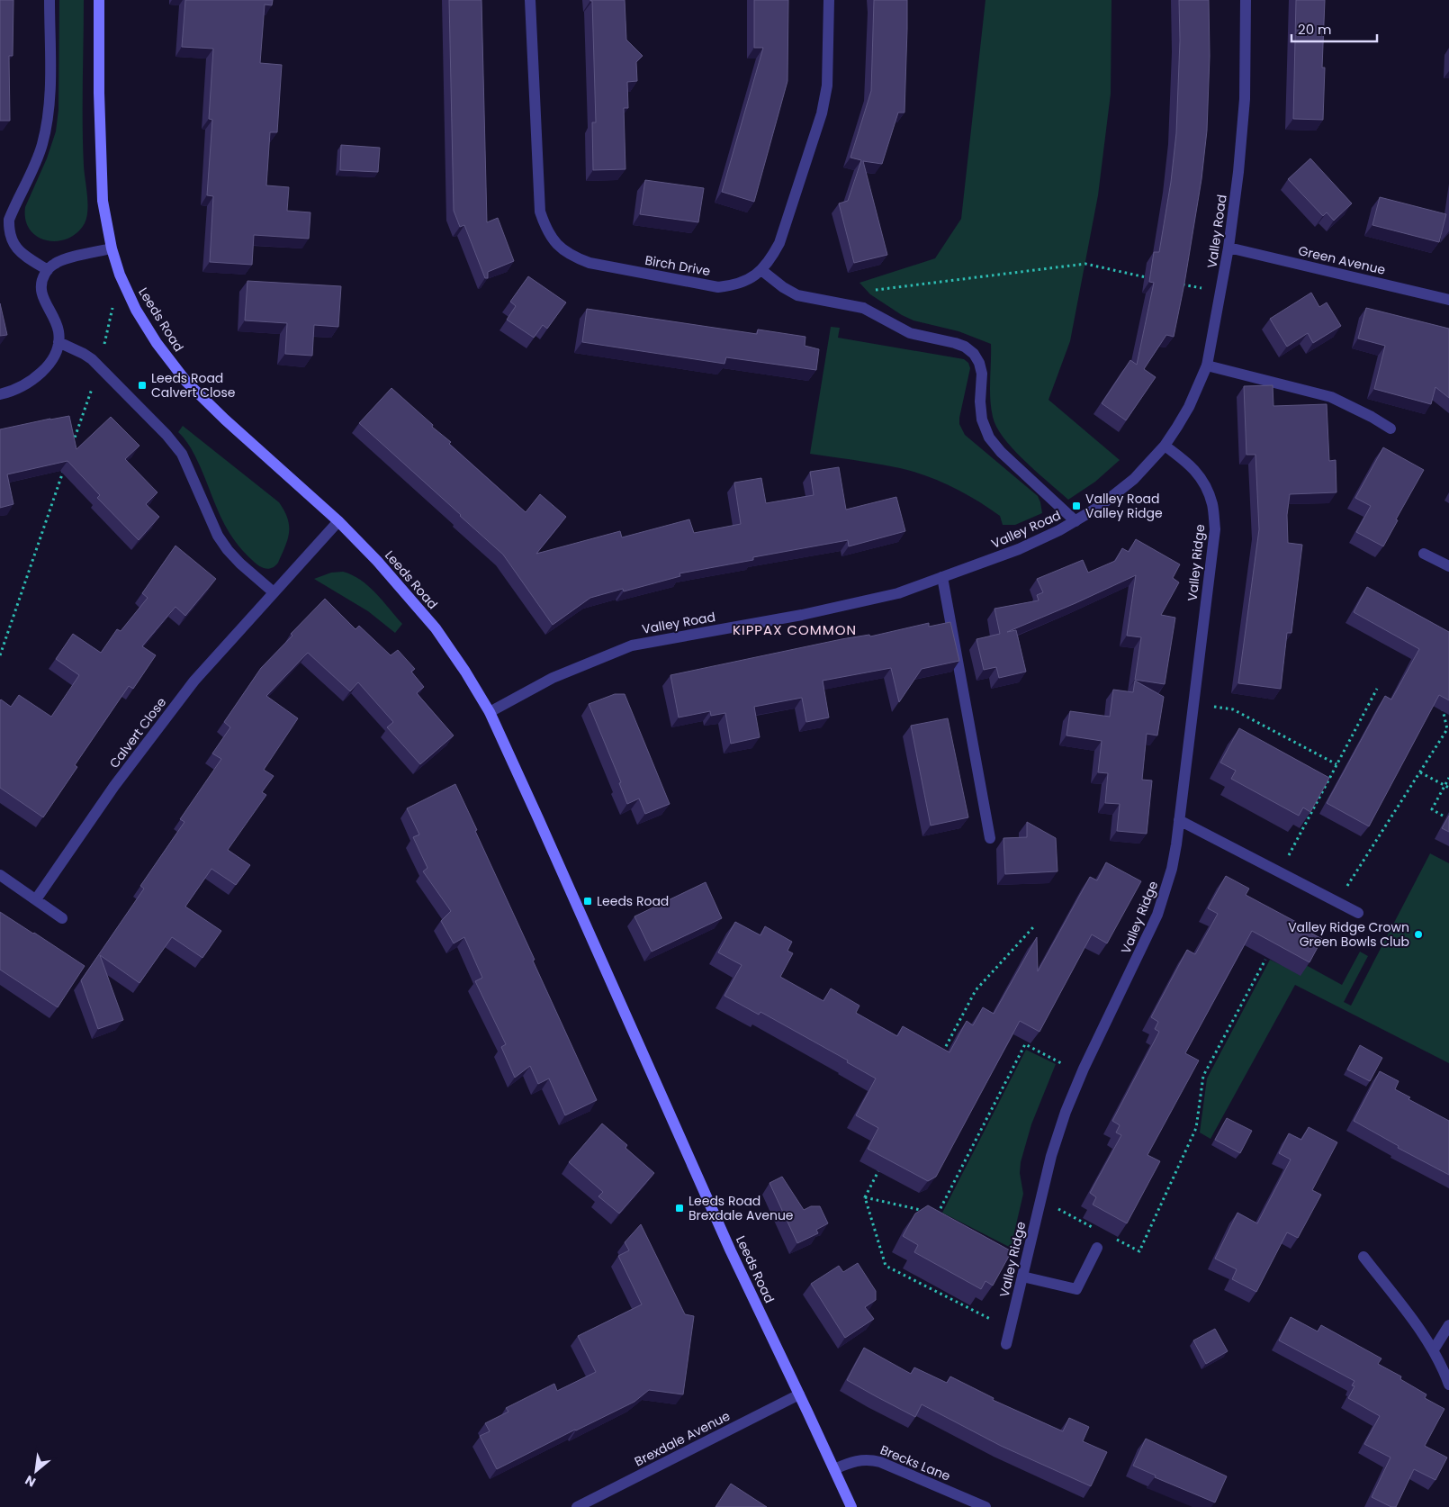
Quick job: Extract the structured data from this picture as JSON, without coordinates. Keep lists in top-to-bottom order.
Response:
{
  "streets": {
    "main road": ["Leeds Road"],
    "street": [
      "Valley Road",
      "Green Avenue",
      "Birch Drive",
      "Valley Ridge",
      "Calvert Close",
      "Brexdale Avenue",
      "Brecks Lane"
    ]
  },
  "crossings": [
    ["Valley Road", "Green Avenue"],
    ["Valley Road", "Leeds Road"],
    ["Valley Road", "Valley Ridge"],
    ["Leeds Road", "Calvert Close"],
    ["Leeds Road", "Brexdale Avenue"],
    ["Leeds Road", "Brecks Lane"]
  ],
  "districts": ["KIPPAX COMMON"],
  "places": {
    "transit": [
      "Leeds Road Calvert Close",
      "Valley Road Valley Ridge",
      "Leeds Road",
      "Leeds Road Brexdale Avenue"
    ],
    "other": ["Valley Ridge Crown Green Bowls Club"]
  },
  "scale_bar": "20 m",
  "north": "bottom left"
}
